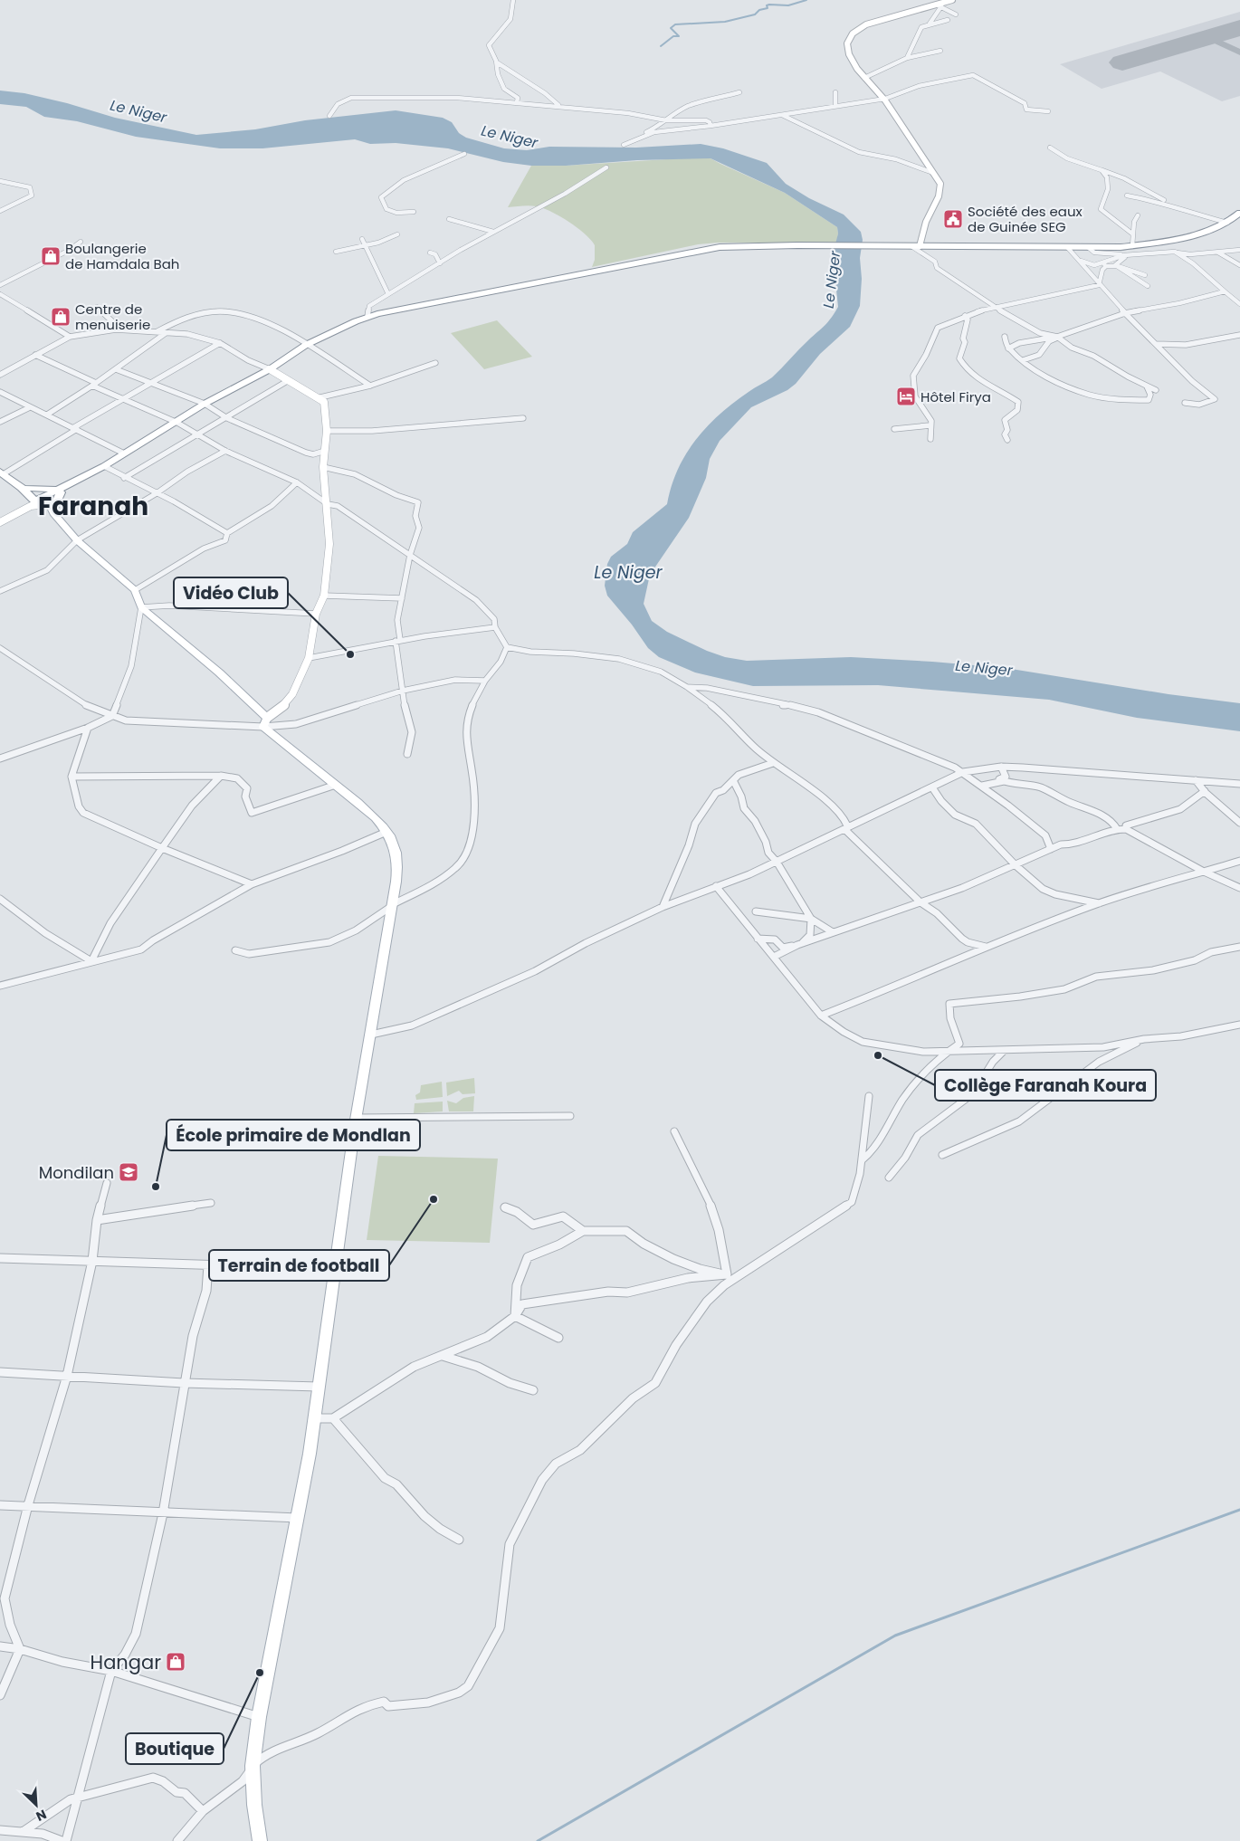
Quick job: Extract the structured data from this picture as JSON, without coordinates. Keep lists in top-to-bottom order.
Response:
{
  "districts": ["Faranah"],
  "water": ["Le Niger"],
  "places": {
    "public building": ["Société des eaux de Guinée SEG"],
    "shop": ["Boulangerie de Hamdala Bah", "Centre de menuiserie", "Hangar"],
    "hotel": ["Hôtel Firya"],
    "other": [
      "Vidéo Club",
      "Collège Faranah Koura",
      "École primaire de Mondlan",
      "Terrain de football",
      "Boutique"
    ],
    "school or university": ["Mondilan"]
  },
  "north": "bottom right"
}
